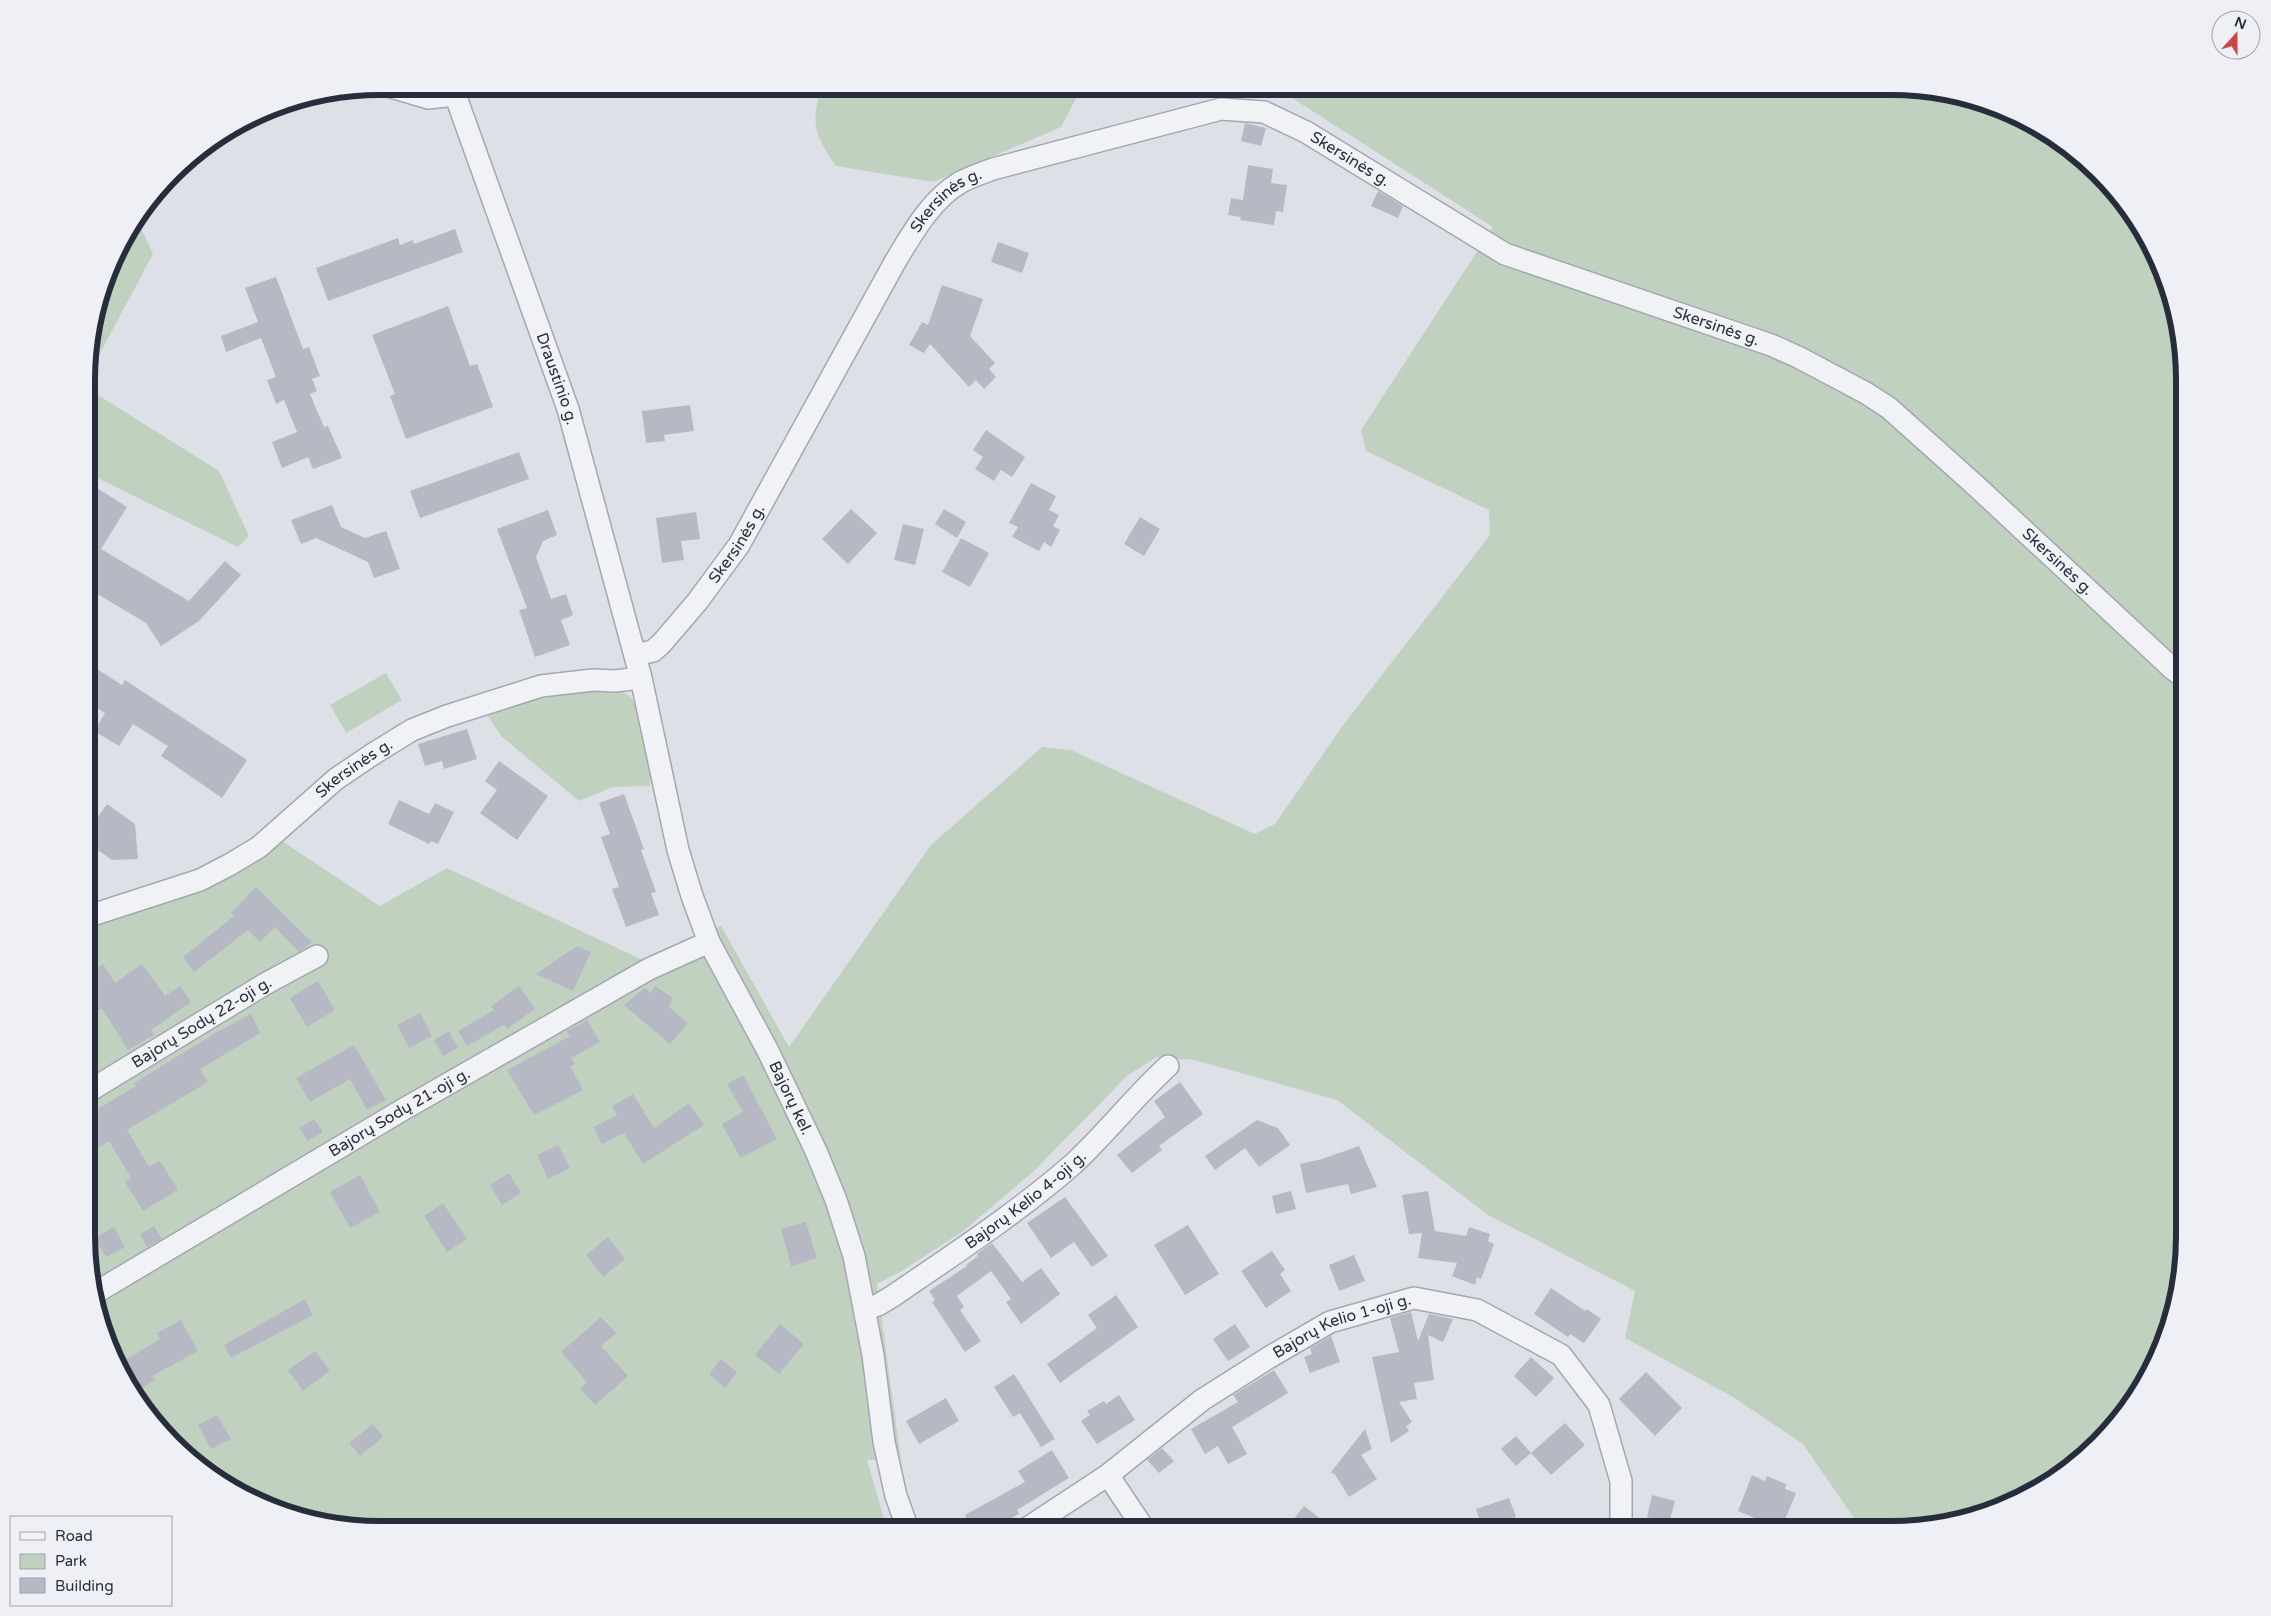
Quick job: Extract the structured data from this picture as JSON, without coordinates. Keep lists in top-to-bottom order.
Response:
{
  "streets": {
    "street": [
      "Skersinės g.",
      "Draustinio g.",
      "Bajorų Sodų 22-oji g.",
      "Bajorų kel.",
      "Bajorų Sodų 21-oji g.",
      "Bajorų Kelio 4-oji g.",
      "Bajorų Kelio 1-oji g."
    ]
  },
  "crossings": [
    ["Skersinės g.", "Draustinio g."],
    ["Skersinės g.", "Bajorų kel."],
    ["Draustinio g.", "Bajorų kel."],
    ["Bajorų kel.", "Bajorų Sodų 21-oji g."],
    ["Bajorų kel.", "Bajorų Kelio 4-oji g."]
  ],
  "legend": ["Road", "Park", "Building"],
  "north": "top"
}
